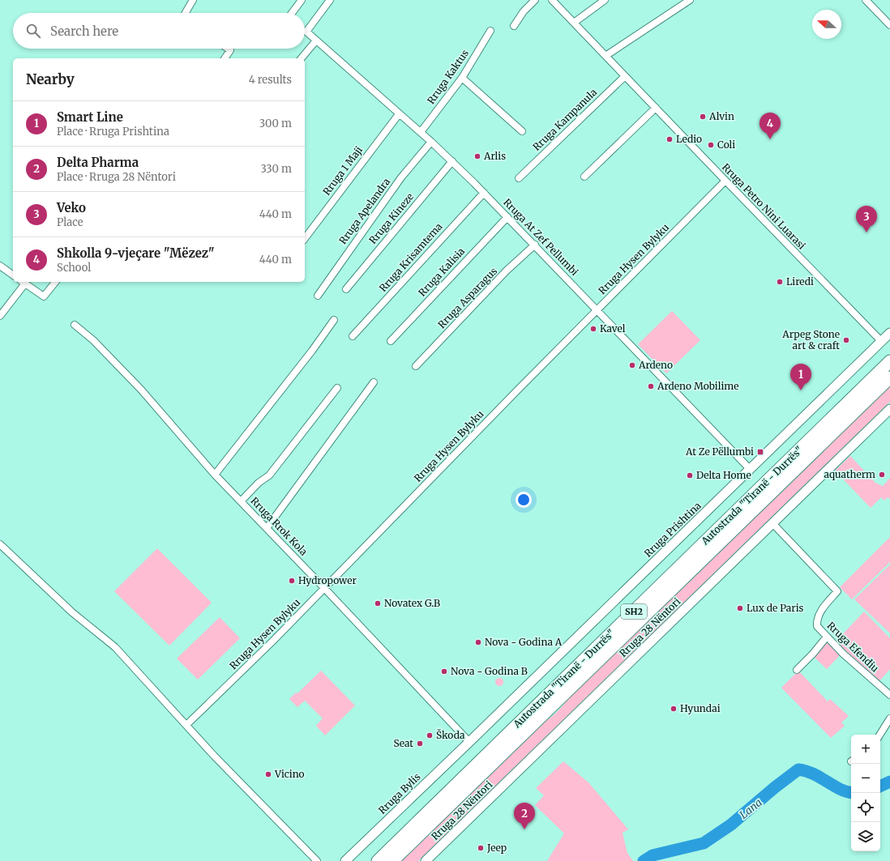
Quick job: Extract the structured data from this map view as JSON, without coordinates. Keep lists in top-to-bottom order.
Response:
{
  "streets": {
    "highway": ["Autostrada \"Tiranë - Durrës\"", "SH2"],
    "main road": ["Rruga Prishtina", "Rruga 28 Nëntori", "Rruga Bylis"],
    "street": [
      "Rruga Kaktus",
      "Rruga Kampanula",
      "Rruga 1 Maji",
      "Rruga Petro Nini Luarasi",
      "Rruga Apelandra",
      "Rruga Kineze",
      "Rruga At Zef Pellumbi",
      "Rruga Krisamtema",
      "Rruga Hysen Bylyku",
      "Rruga Kalisia",
      "Rruga Asparagus",
      "Rruga Rrok Kola",
      "Rruga Efendiu"
    ]
  },
  "crossings": [
    ["Rruga Kaktus", "Rruga At Zef Pellumbi"],
    ["Rruga Kampanula", "Rruga Petro Nini Luarasi"],
    ["Rruga 1 Maji", "Rruga At Zef Pellumbi"],
    ["Rruga Petro Nini Luarasi", "Rruga Hysen Bylyku"],
    ["Rruga Petro Nini Luarasi", "Rruga Prishtina"],
    ["Rruga Apelandra", "Rruga At Zef Pellumbi"],
    ["Rruga Kineze", "Rruga At Zef Pellumbi"],
    ["Rruga At Zef Pellumbi", "Rruga Krisamtema"],
    ["Rruga At Zef Pellumbi", "Rruga Hysen Bylyku"],
    ["Rruga At Zef Pellumbi", "Rruga Kalisia"],
    ["Rruga At Zef Pellumbi", "Rruga Asparagus"],
    ["Rruga At Zef Pellumbi", "Rruga Prishtina"],
    ["Rruga Hysen Bylyku", "Rruga Rrok Kola"],
    ["Rruga Rrok Kola", "Rruga Prishtina"],
    ["Rruga Rrok Kola", "Rruga Bylis"],
    ["Rruga Prishtina", "Rruga Bylis"],
    ["Rruga 28 Nëntori", "Rruga Efendiu"]
  ],
  "water": ["Lana"],
  "places": {
    "other": [
      "Alvin",
      "Ledio",
      "Coli",
      "Arlis",
      "Liredi",
      "Kavel",
      "Arpeg Stone art & craft",
      "Ardeno",
      "Ardeno Mobilime",
      "aquatherm",
      "Delta Home",
      "Hydropower",
      "Novatex G.B",
      "Lux de Paris",
      "Nova - Godina A",
      "Nova - Godina B",
      "Hyundai",
      "Škoda",
      "Seat",
      "Vicino",
      "Jeep"
    ],
    "transit": ["At Ze Pëllumbi"]
  },
  "north": "left",
  "page": {
    "search": "Search here",
    "heading": ["Nearby", "4 results"],
    "list": [
      {
        "mark": "1",
        "name": "Smart Line",
        "note": "Place · Rruga Prishtina",
        "value": "300 m"
      },
      {
        "mark": "2",
        "name": "Delta Pharma",
        "note": "Place · Rruga 28 Nëntori",
        "value": "330 m"
      },
      {
        "mark": "3",
        "name": "Veko",
        "note": "Place",
        "value": "440 m"
      },
      {
        "mark": "4",
        "name": "Shkolla 9-vjeçare \"Mëzez\"",
        "note": "School",
        "value": "440 m"
      }
    ],
    "pins": [
      "4",
      "3",
      "1",
      "2"
    ],
    "map_buttons": ["+", "−"]
  }
}
